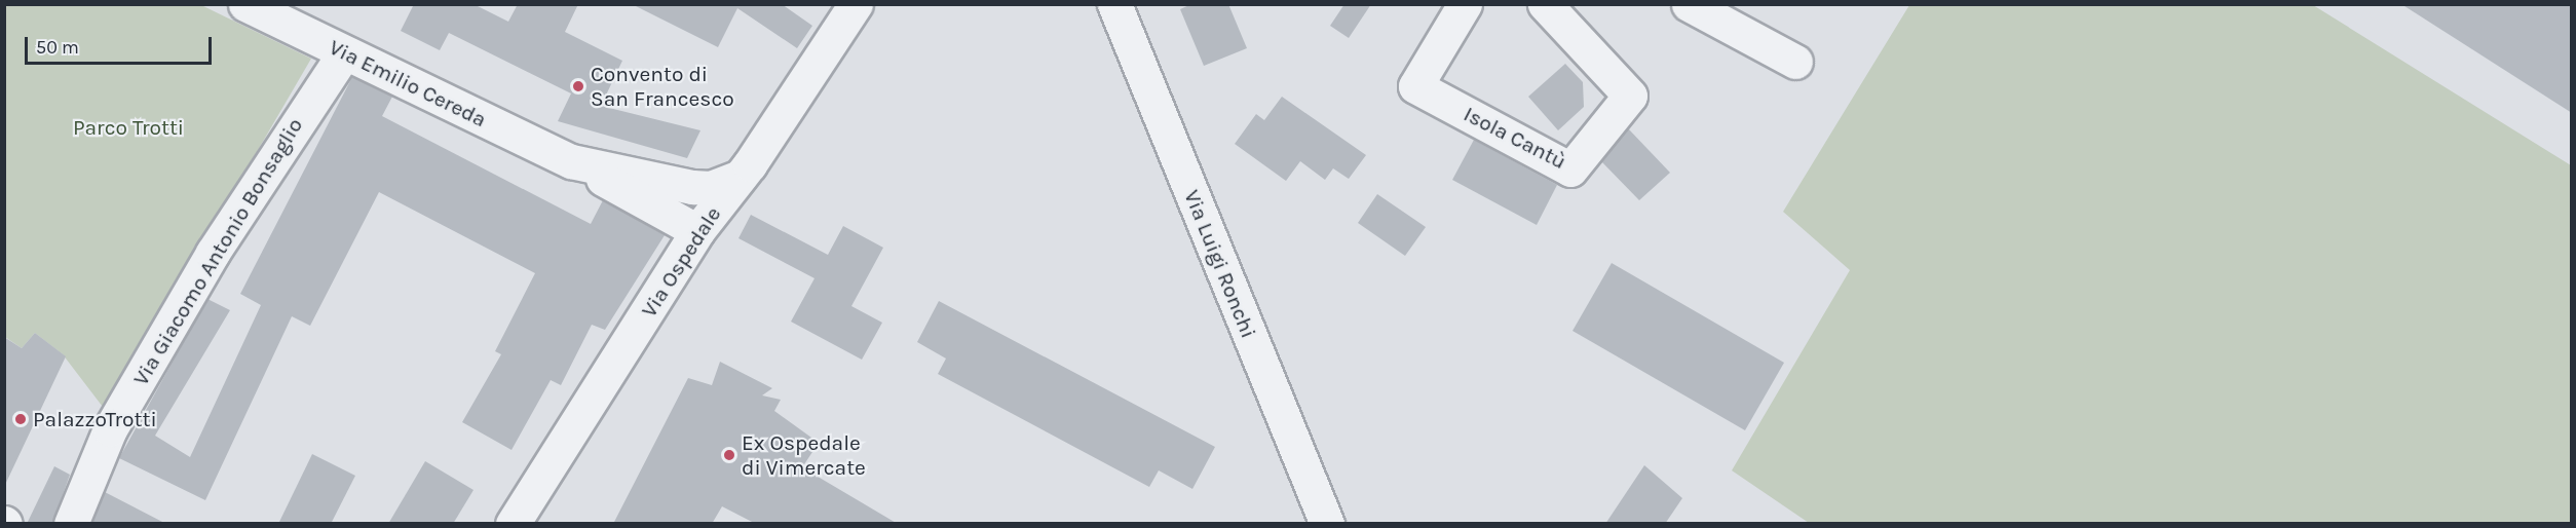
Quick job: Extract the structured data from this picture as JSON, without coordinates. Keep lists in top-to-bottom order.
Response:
{
  "streets": {
    "street": [
      "Via Emilio Cereda",
      "Isola Cantù",
      "Via Giacomo Antonio Bonsaglio",
      "Via Ospedale",
      "Via Luigi Ronchi"
    ]
  },
  "crossings": [
    ["Via Emilio Cereda", "Via Giacomo Antonio Bonsaglio"],
    ["Via Emilio Cereda", "Via Ospedale"]
  ],
  "parks": ["Parco Trotti"],
  "places": ["Convento di San Francesco", "PalazzoTrotti", "Ex Ospedale di Vimercate"],
  "scale_bar": "50 m"
}
